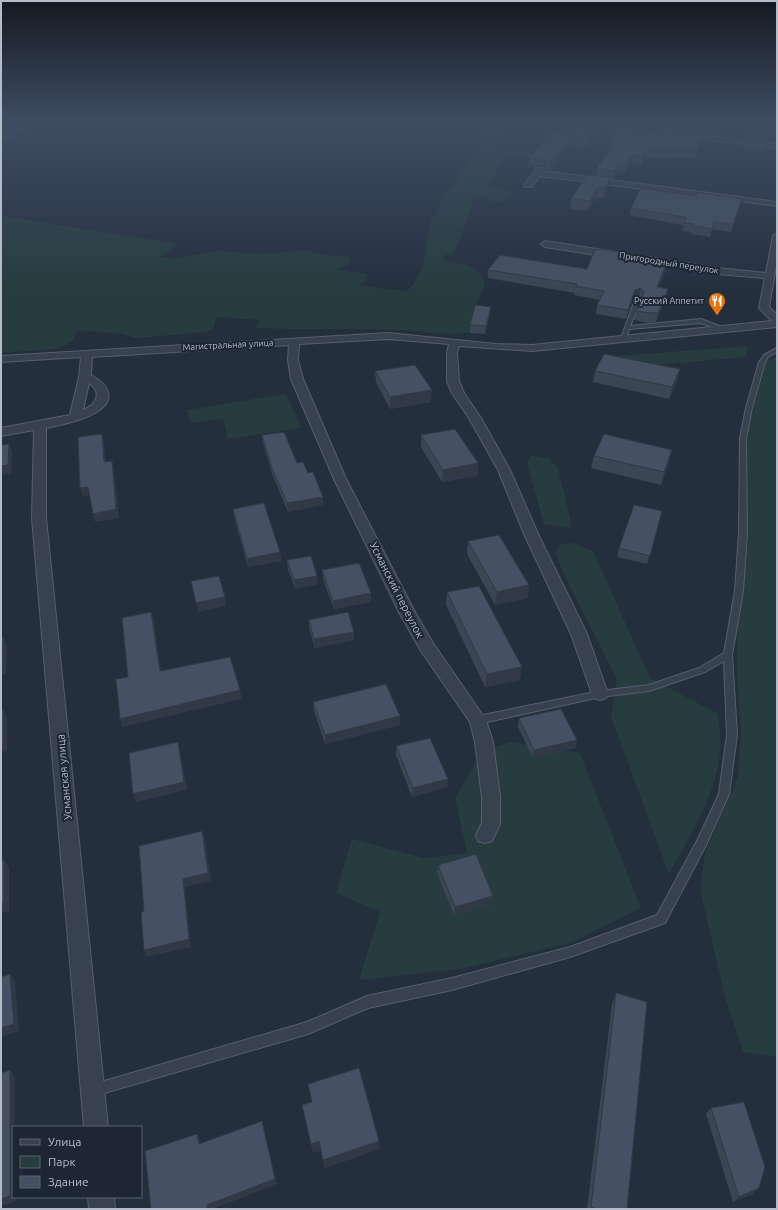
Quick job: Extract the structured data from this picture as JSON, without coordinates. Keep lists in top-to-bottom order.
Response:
{
  "streets": {
    "street": [
      "Пригородный переулок",
      "Магистральная улица",
      "Усманский переулок",
      "Усманская улица"
    ]
  },
  "crossings": [
    ["Магистральная улица", "Усманский переулок"]
  ],
  "places": {
    "restaurant": ["Русский Аппетит"]
  },
  "legend": ["Улица", "Парк", "Здание"]
}
